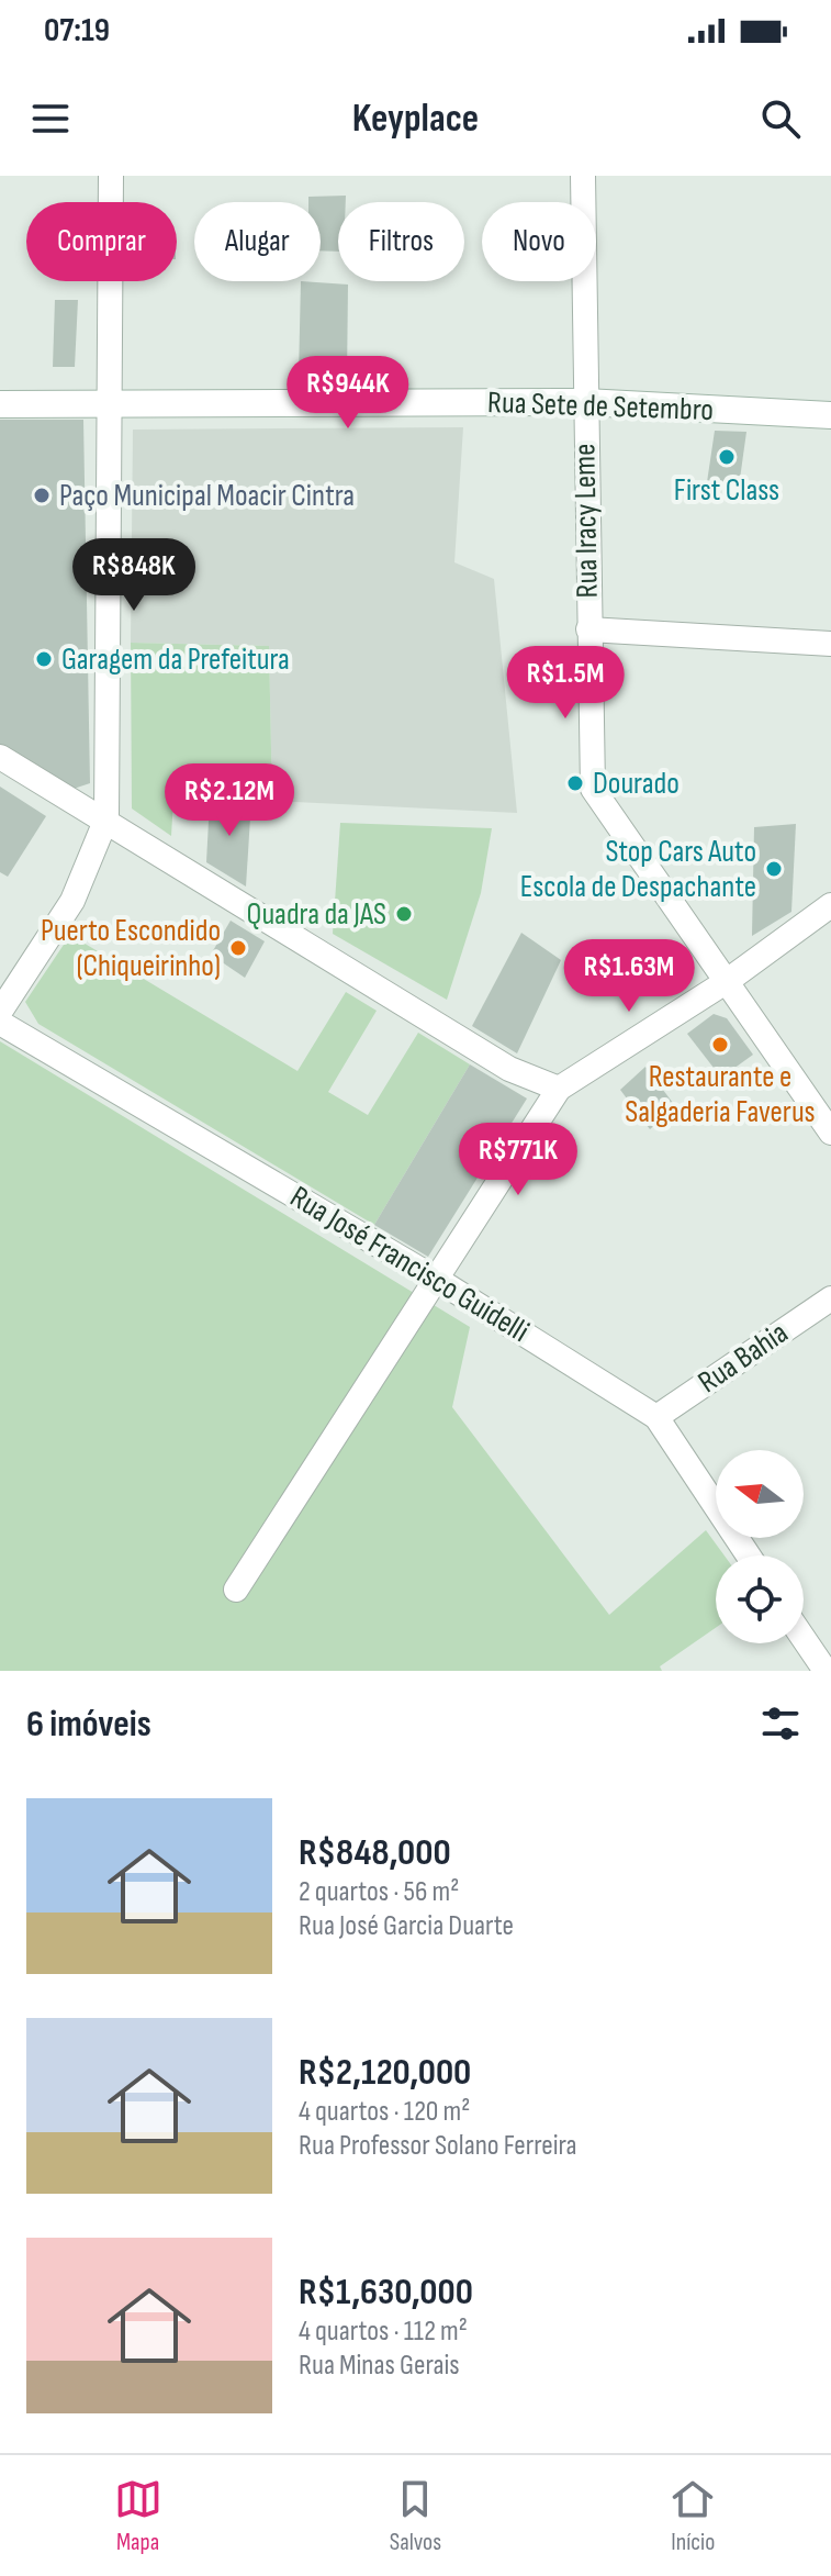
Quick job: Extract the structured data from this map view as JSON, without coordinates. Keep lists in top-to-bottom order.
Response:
{
  "streets": {
    "main road": ["Rua Sete de Setembro"],
    "street": ["Rua Iracy Leme", "Rua José Francisco Guidelli", "Rua Bahia"]
  },
  "crossings": [
    ["Rua Sete de Setembro", "Rua Iracy Leme"],
    ["Rua José Francisco Guidelli", "Rua Bahia"]
  ],
  "places": [
    "First Class",
    "Paço Municipal Moacir Cintra",
    "Garagem da Prefeitura",
    "Dourado",
    "Stop Cars Auto Escola de Despachante",
    "Quadra da JAS",
    "Puerto Escondido (Chiqueirinho)",
    "Restaurante e Salgaderia Faverus"
  ],
  "north": "left",
  "page": {
    "status": "07:19",
    "header": "Keyplace",
    "chip": [
      "Comprar",
      "Alugar",
      "Filtros",
      "Novo"
    ],
    "price": [
      "R$944K",
      "R$848K",
      "R$1.5M",
      "R$2.12M",
      "R$1.63M",
      "R$771K"
    ],
    "heading": "6 imóveis",
    "list": [
      {
        "name": "R$848,000",
        "note": "2 quartos · 56 m² · Rua José Garcia Duarte"
      },
      {
        "name": "R$2,120,000",
        "note": "4 quartos · 120 m² · Rua Professor Solano Ferreira"
      },
      {
        "name": "R$1,630,000",
        "note": "4 quartos · 112 m² · Rua Minas Gerais"
      }
    ],
    "tabs": ["Mapa", "Salvos", "Início"]
  }
}
